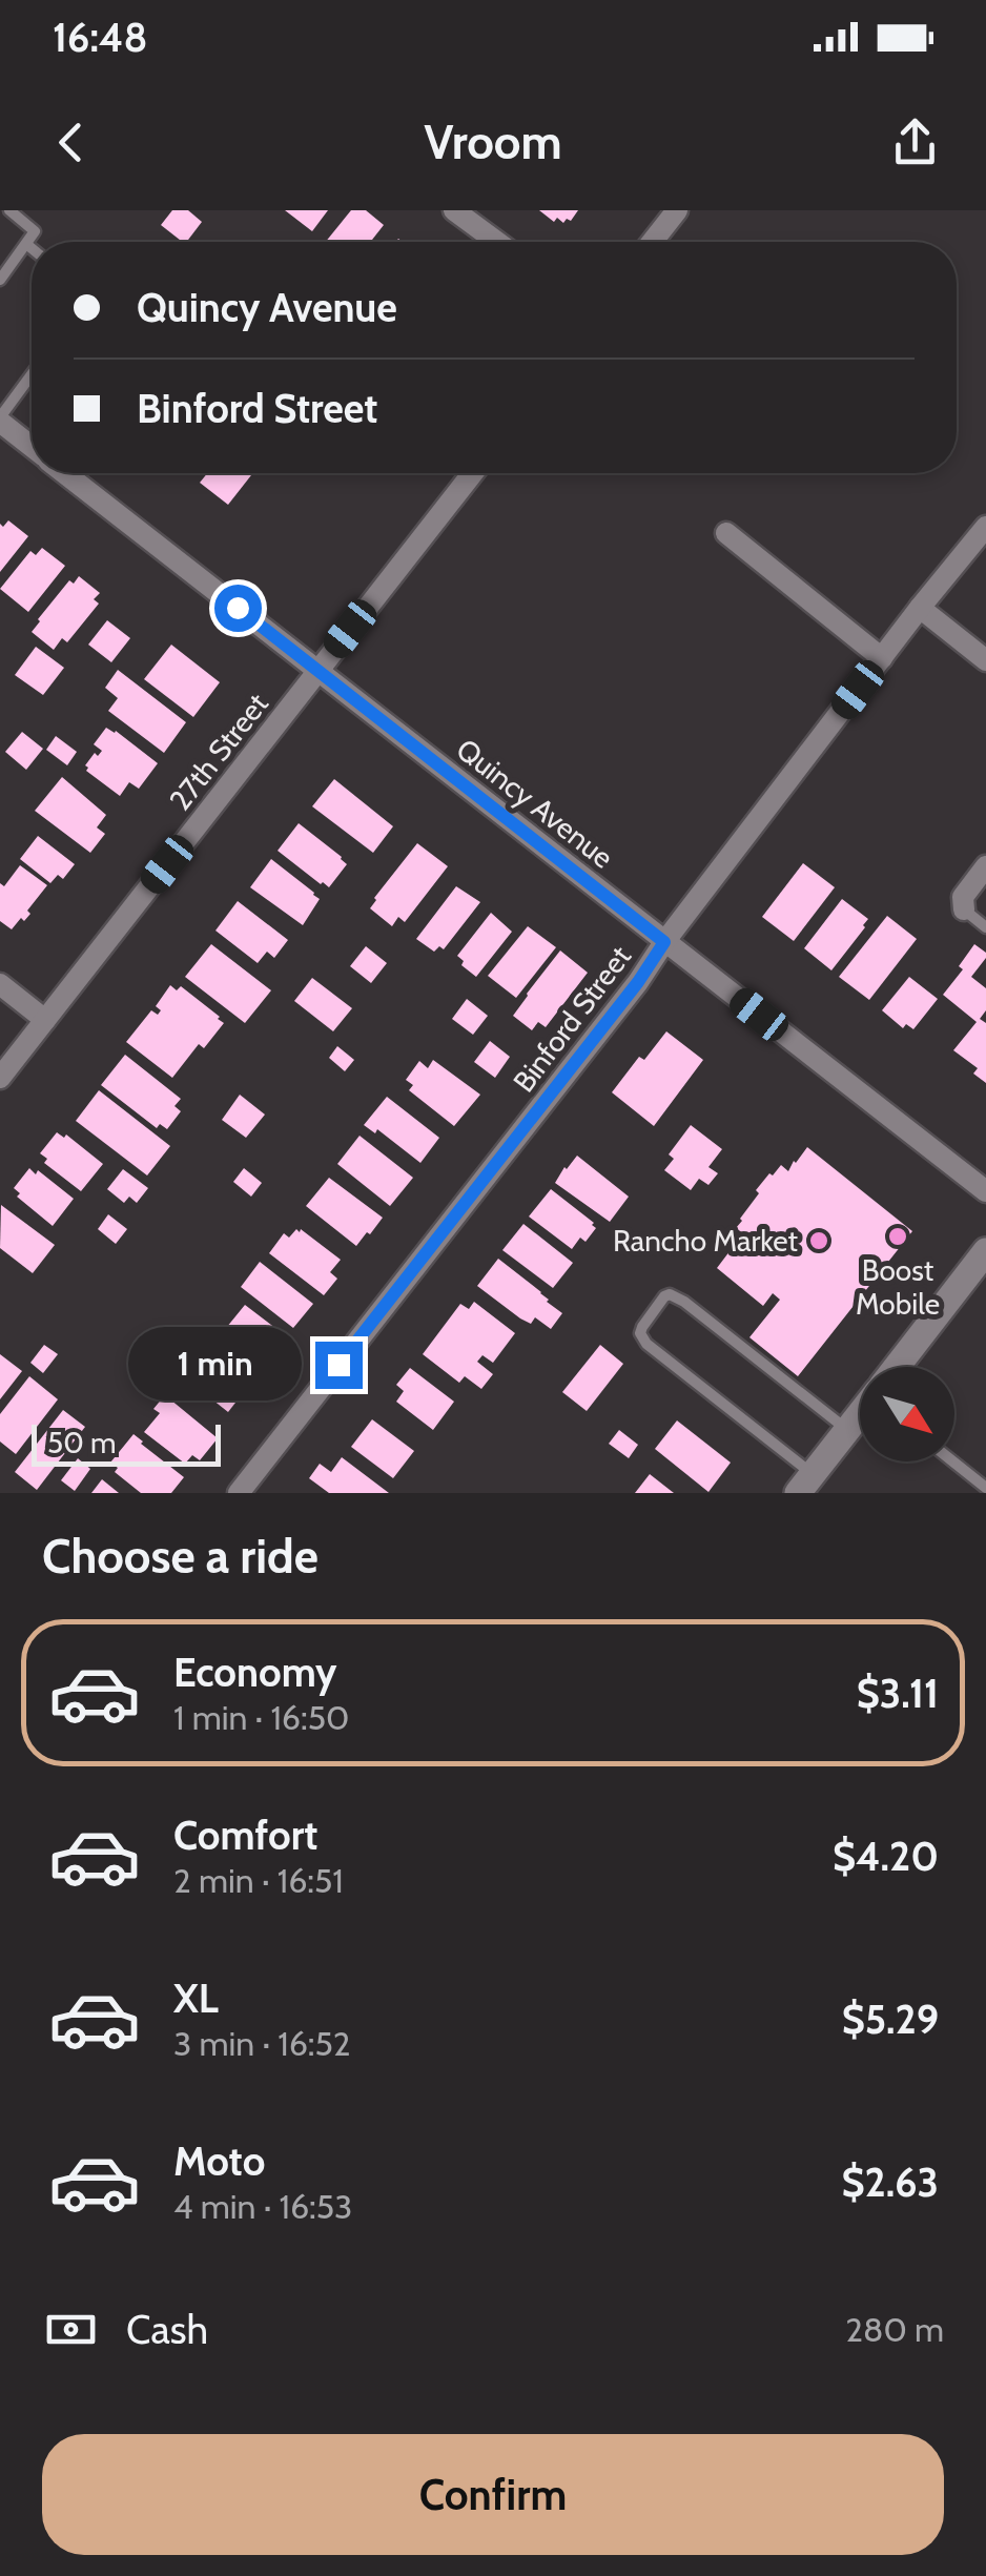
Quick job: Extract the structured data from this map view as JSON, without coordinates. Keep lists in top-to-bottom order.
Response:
{
  "streets": {
    "street": ["27th Street", "Quincy Avenue", "Binford Street"]
  },
  "crossings": [
    ["27th Street", "Quincy Avenue"],
    ["Quincy Avenue", "Binford Street"]
  ],
  "places": ["Boost Mobile", "Rancho Market"],
  "scale_bar": "50 m",
  "north": "bottom right",
  "page": {
    "status": "16:48",
    "header": "Vroom",
    "banner": ["Quincy Avenue", "Binford Street"],
    "bubble": "1 min",
    "scale": "50 m",
    "heading": "Choose a ride",
    "list": [
      {
        "name": "Economy",
        "note": "1 min · 16:50",
        "value": "$3.11"
      },
      {
        "name": "Comfort",
        "note": "2 min · 16:51",
        "value": "$4.20"
      },
      {
        "name": "XL",
        "note": "3 min · 16:52",
        "value": "$5.29"
      },
      {
        "name": "Moto",
        "note": "4 min · 16:53",
        "value": "$2.63"
      }
    ],
    "pay": ["Cash", "280 m"],
    "buttons": "Confirm"
  }
}
